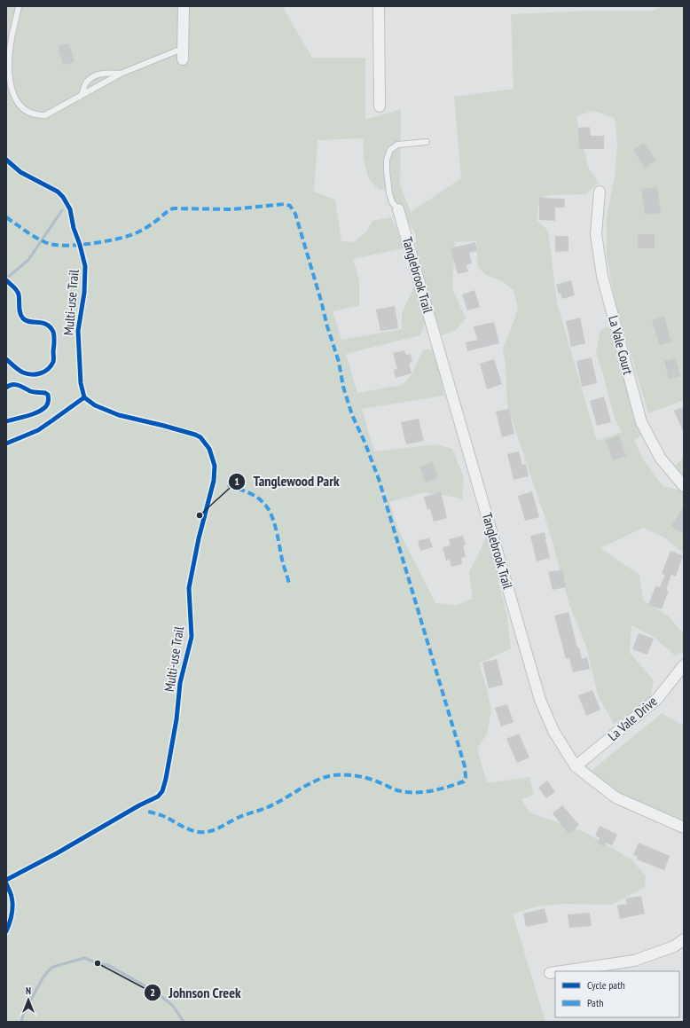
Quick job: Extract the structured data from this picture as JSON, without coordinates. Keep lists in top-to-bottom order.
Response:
{
  "streets": {
    "street": ["Tanglebrook Trail", "La Vale Court", "La Vale Drive"],
    "cycle path": ["Multi-use Trail"]
  },
  "crossings": [
    ["Tanglebrook Trail", "La Vale Drive"]
  ],
  "places": ["Tanglewood Park", "Johnson Creek"],
  "legend": ["Cycle path", "Path"],
  "north": "top"
}
